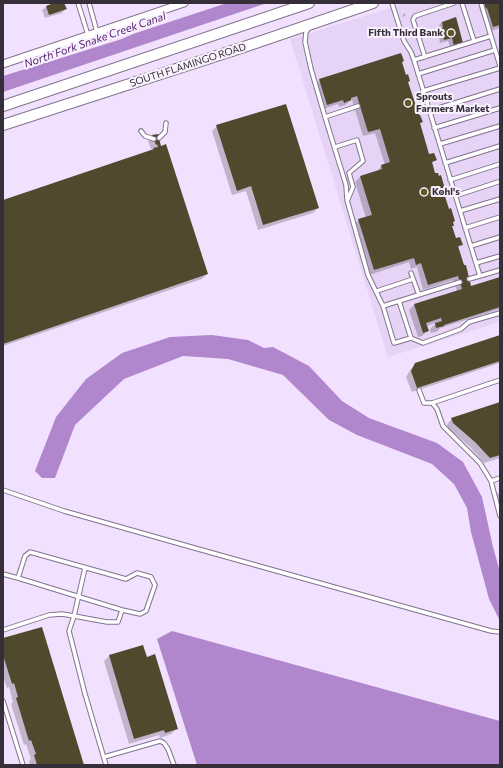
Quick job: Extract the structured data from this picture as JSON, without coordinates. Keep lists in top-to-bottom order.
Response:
{
  "streets": {
    "main road": ["SOUTH FLAMINGO ROAD"]
  },
  "water": ["North Fork Snake Creek Canal"],
  "places": ["Fifth Third Bank", "Sprouts Farmers Market", "Kohl's"]
}
